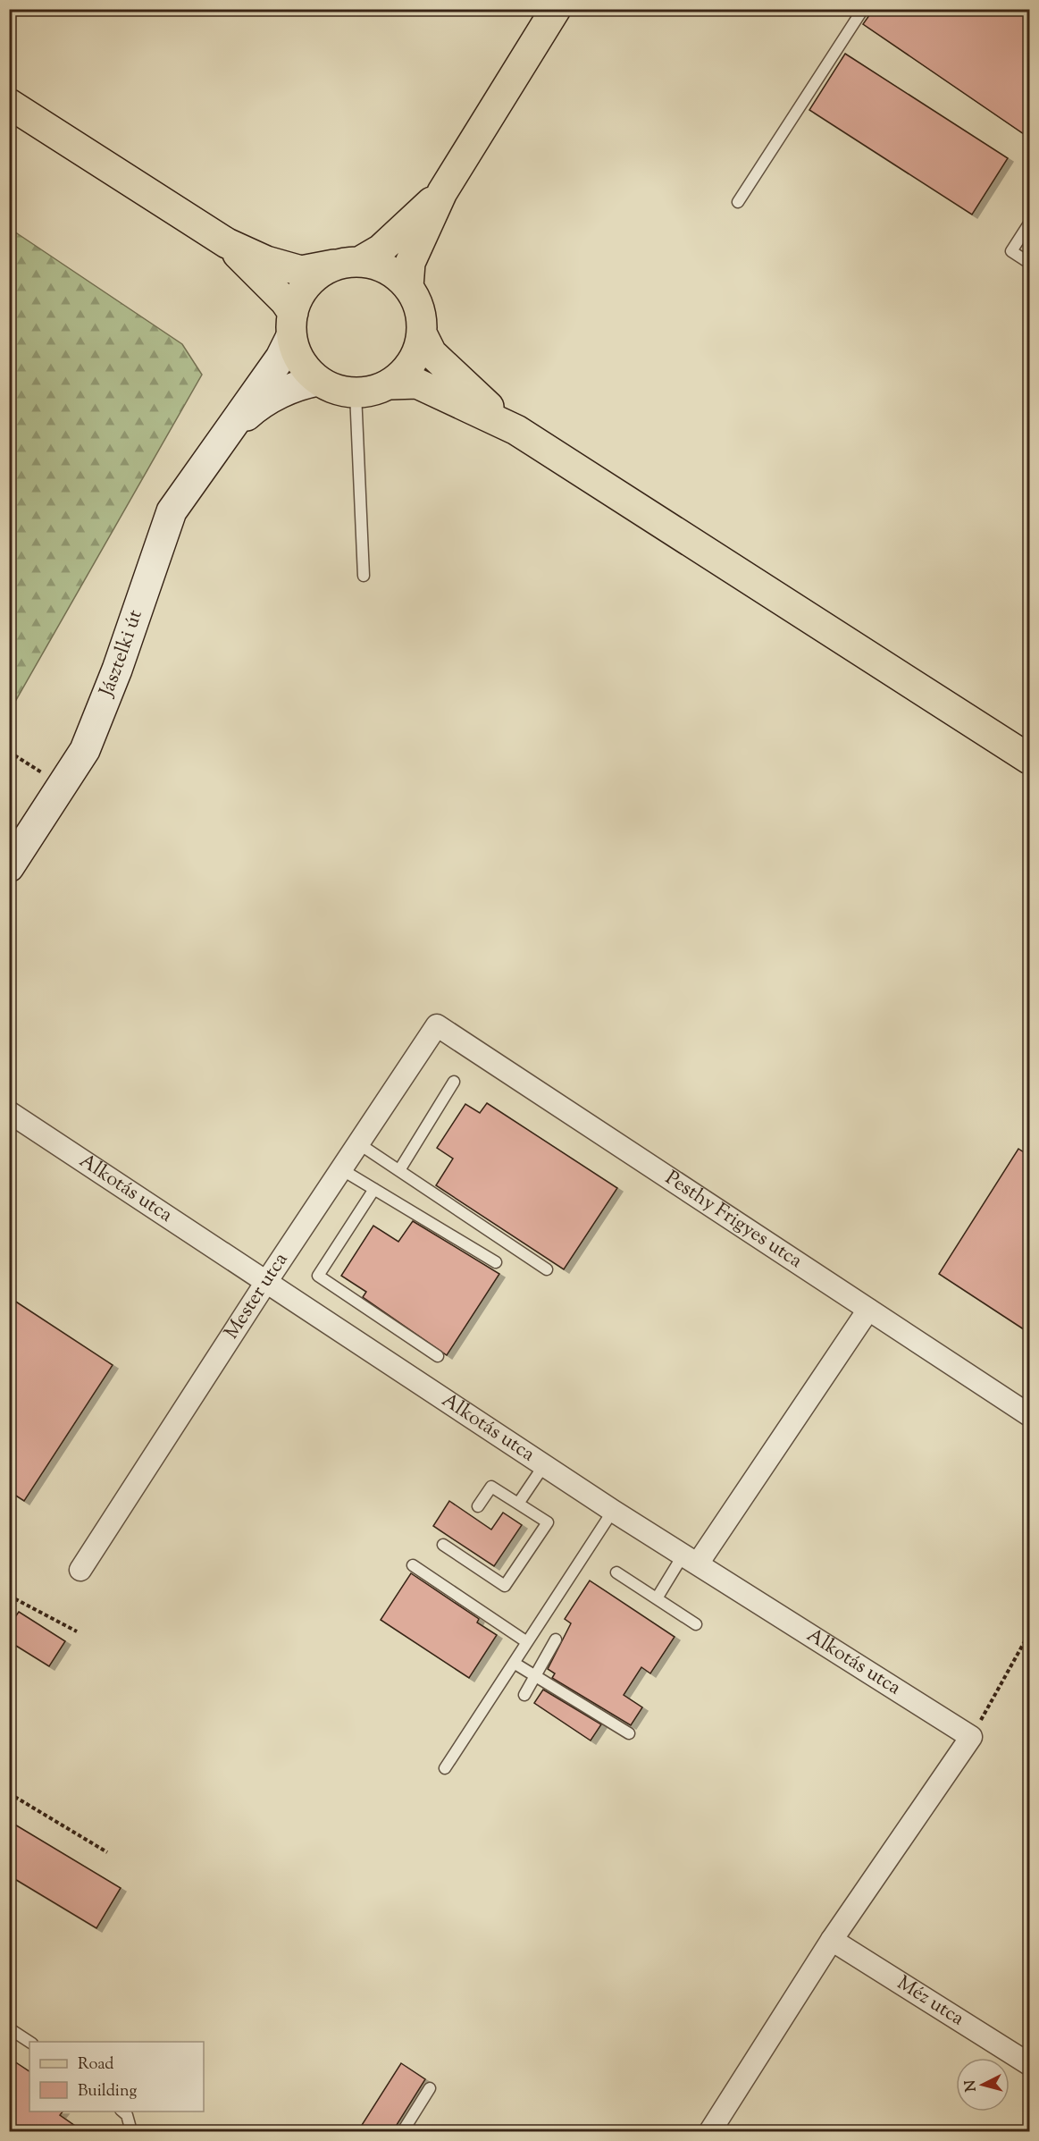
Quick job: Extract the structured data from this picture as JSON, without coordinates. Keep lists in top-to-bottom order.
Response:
{
  "streets": {
    "street": [
      "Jásztelki út",
      "Alkotás utca",
      "Pesthy Frigyes utca",
      "Mester utca",
      "Méz utca"
    ]
  },
  "crossings": [
    ["Alkotás utca", "Mester utca"],
    ["Pesthy Frigyes utca", "Mester utca"]
  ],
  "legend": ["Road", "Building"],
  "north": "left"
}
